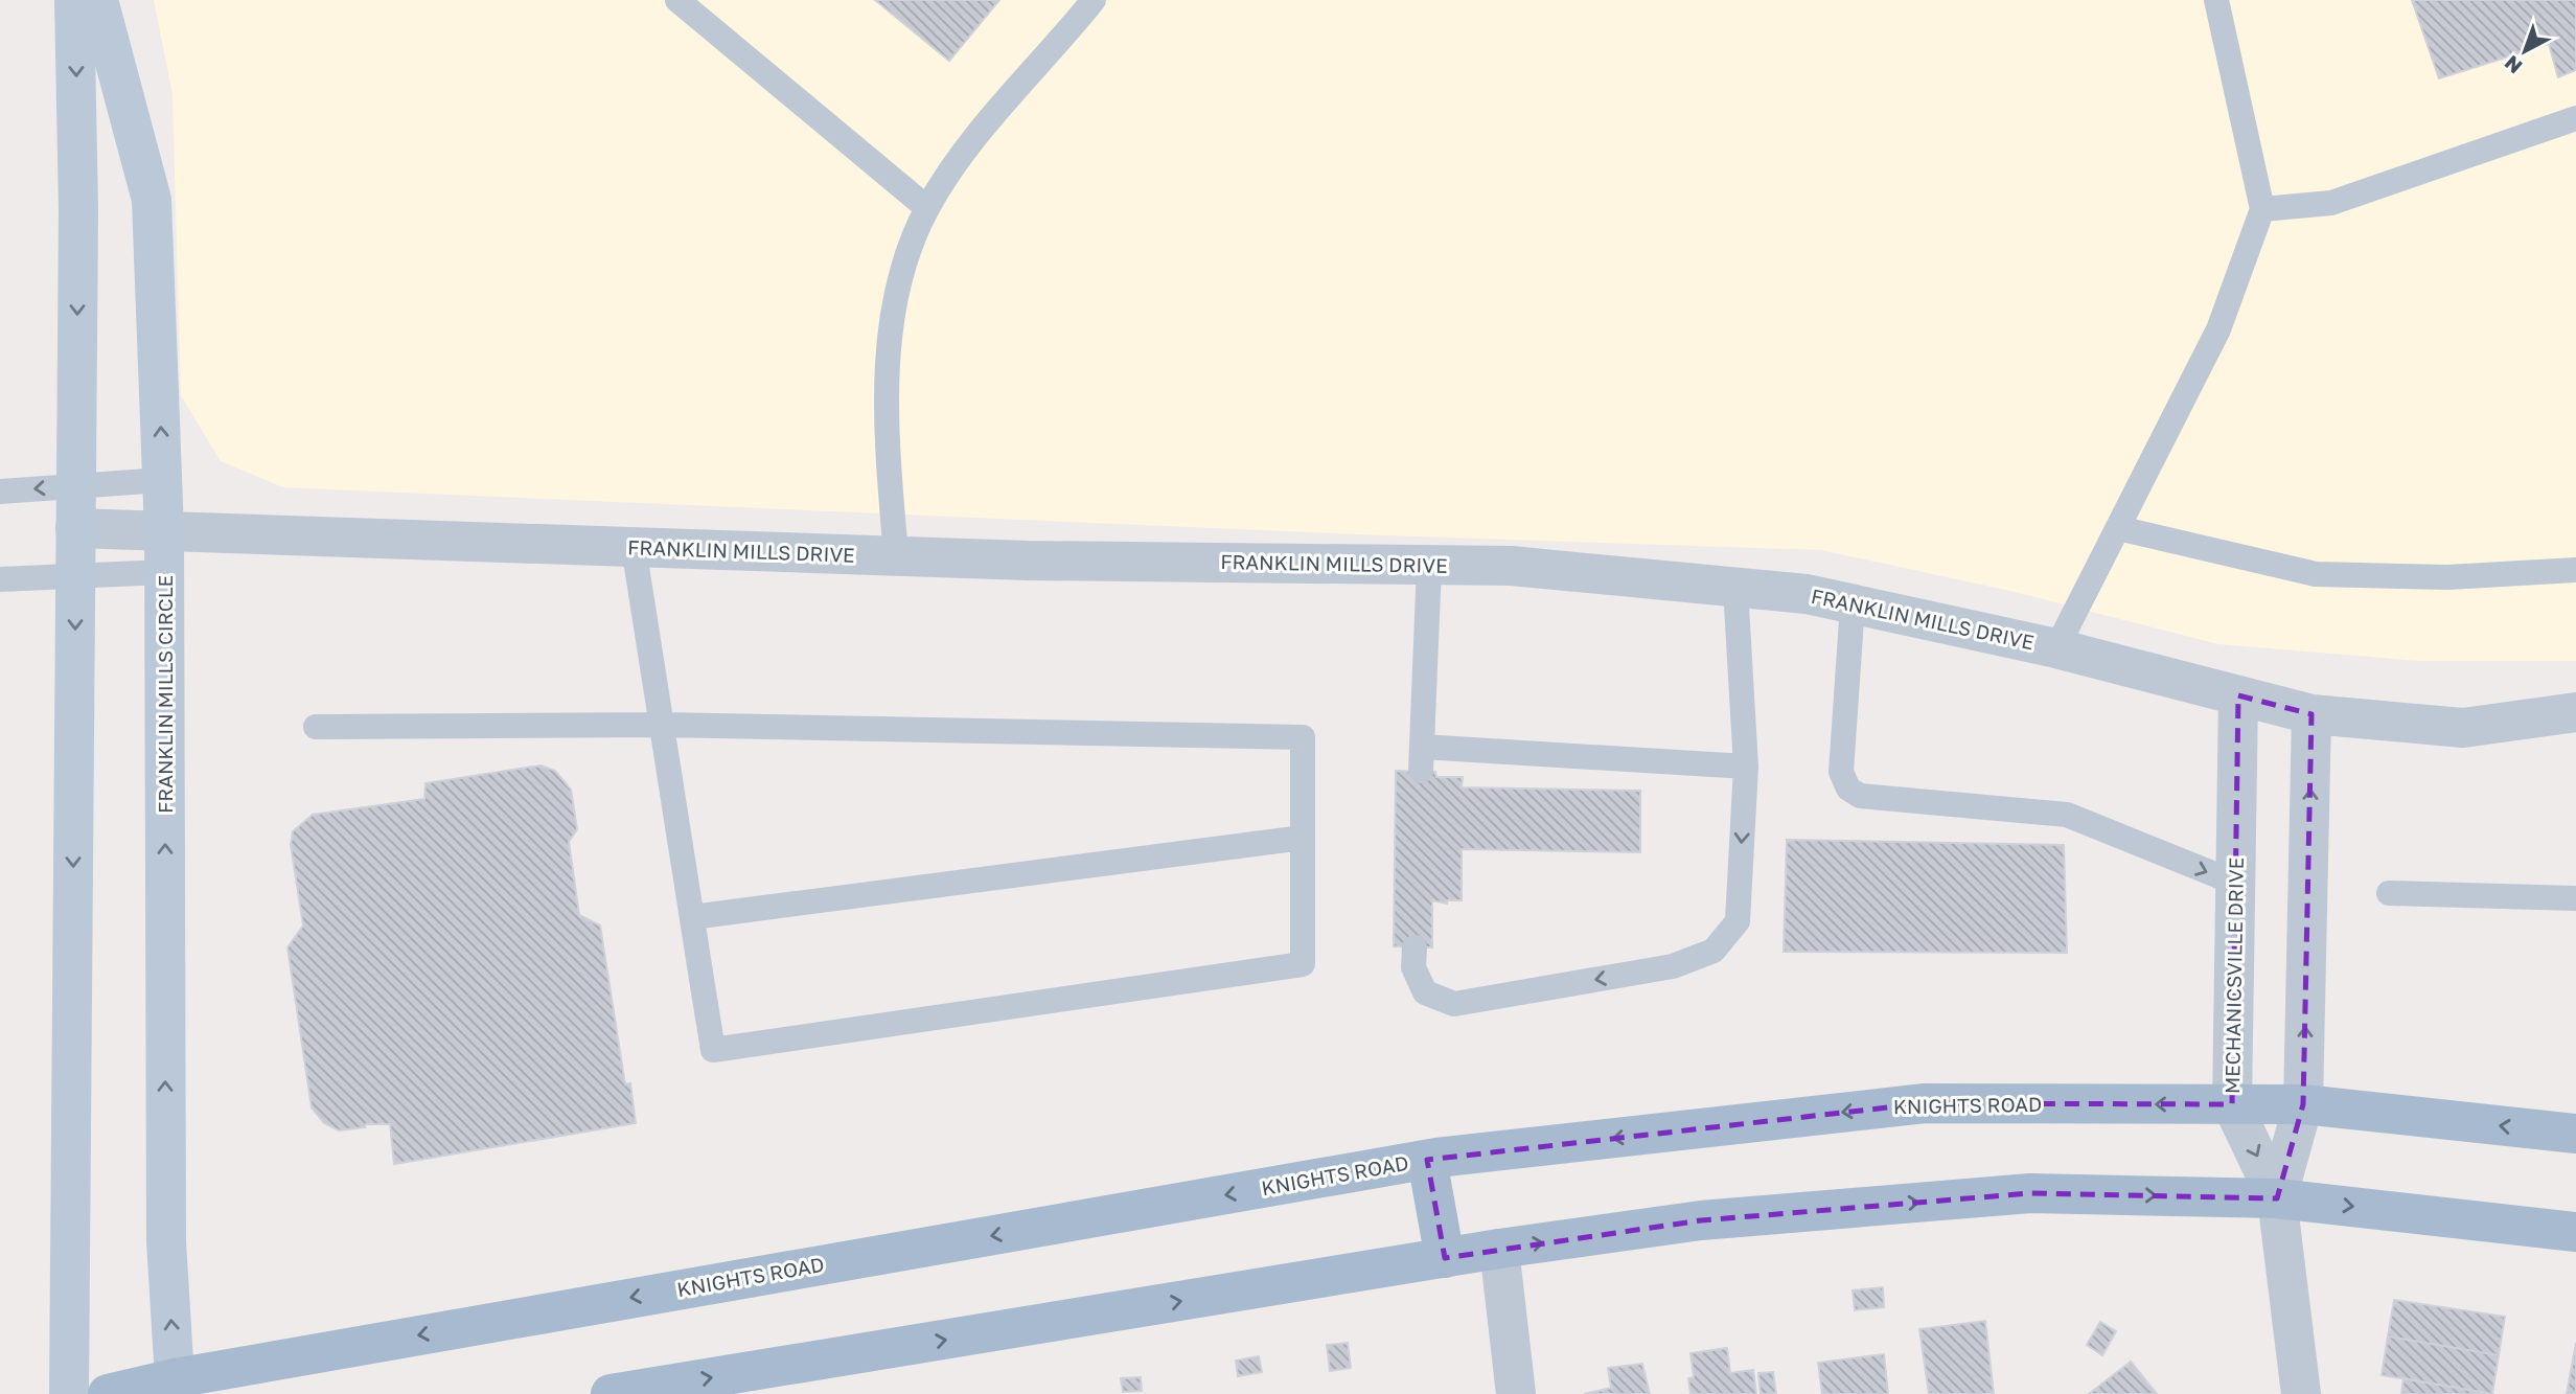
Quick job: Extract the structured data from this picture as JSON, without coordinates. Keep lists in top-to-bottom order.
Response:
{
  "streets": {
    "main road": ["KNIGHTS ROAD"],
    "street": ["FRANKLIN MILLS DRIVE", "FRANKLIN MILLS CIRCLE", "MECHANICSVILLE DRIVE"]
  },
  "crossings": [
    ["FRANKLIN MILLS DRIVE", "FRANKLIN MILLS CIRCLE"],
    ["FRANKLIN MILLS DRIVE", "MECHANICSVILLE DRIVE"],
    ["FRANKLIN MILLS CIRCLE", "KNIGHTS ROAD"],
    ["MECHANICSVILLE DRIVE", "KNIGHTS ROAD"]
  ],
  "north": "bottom left"
}
